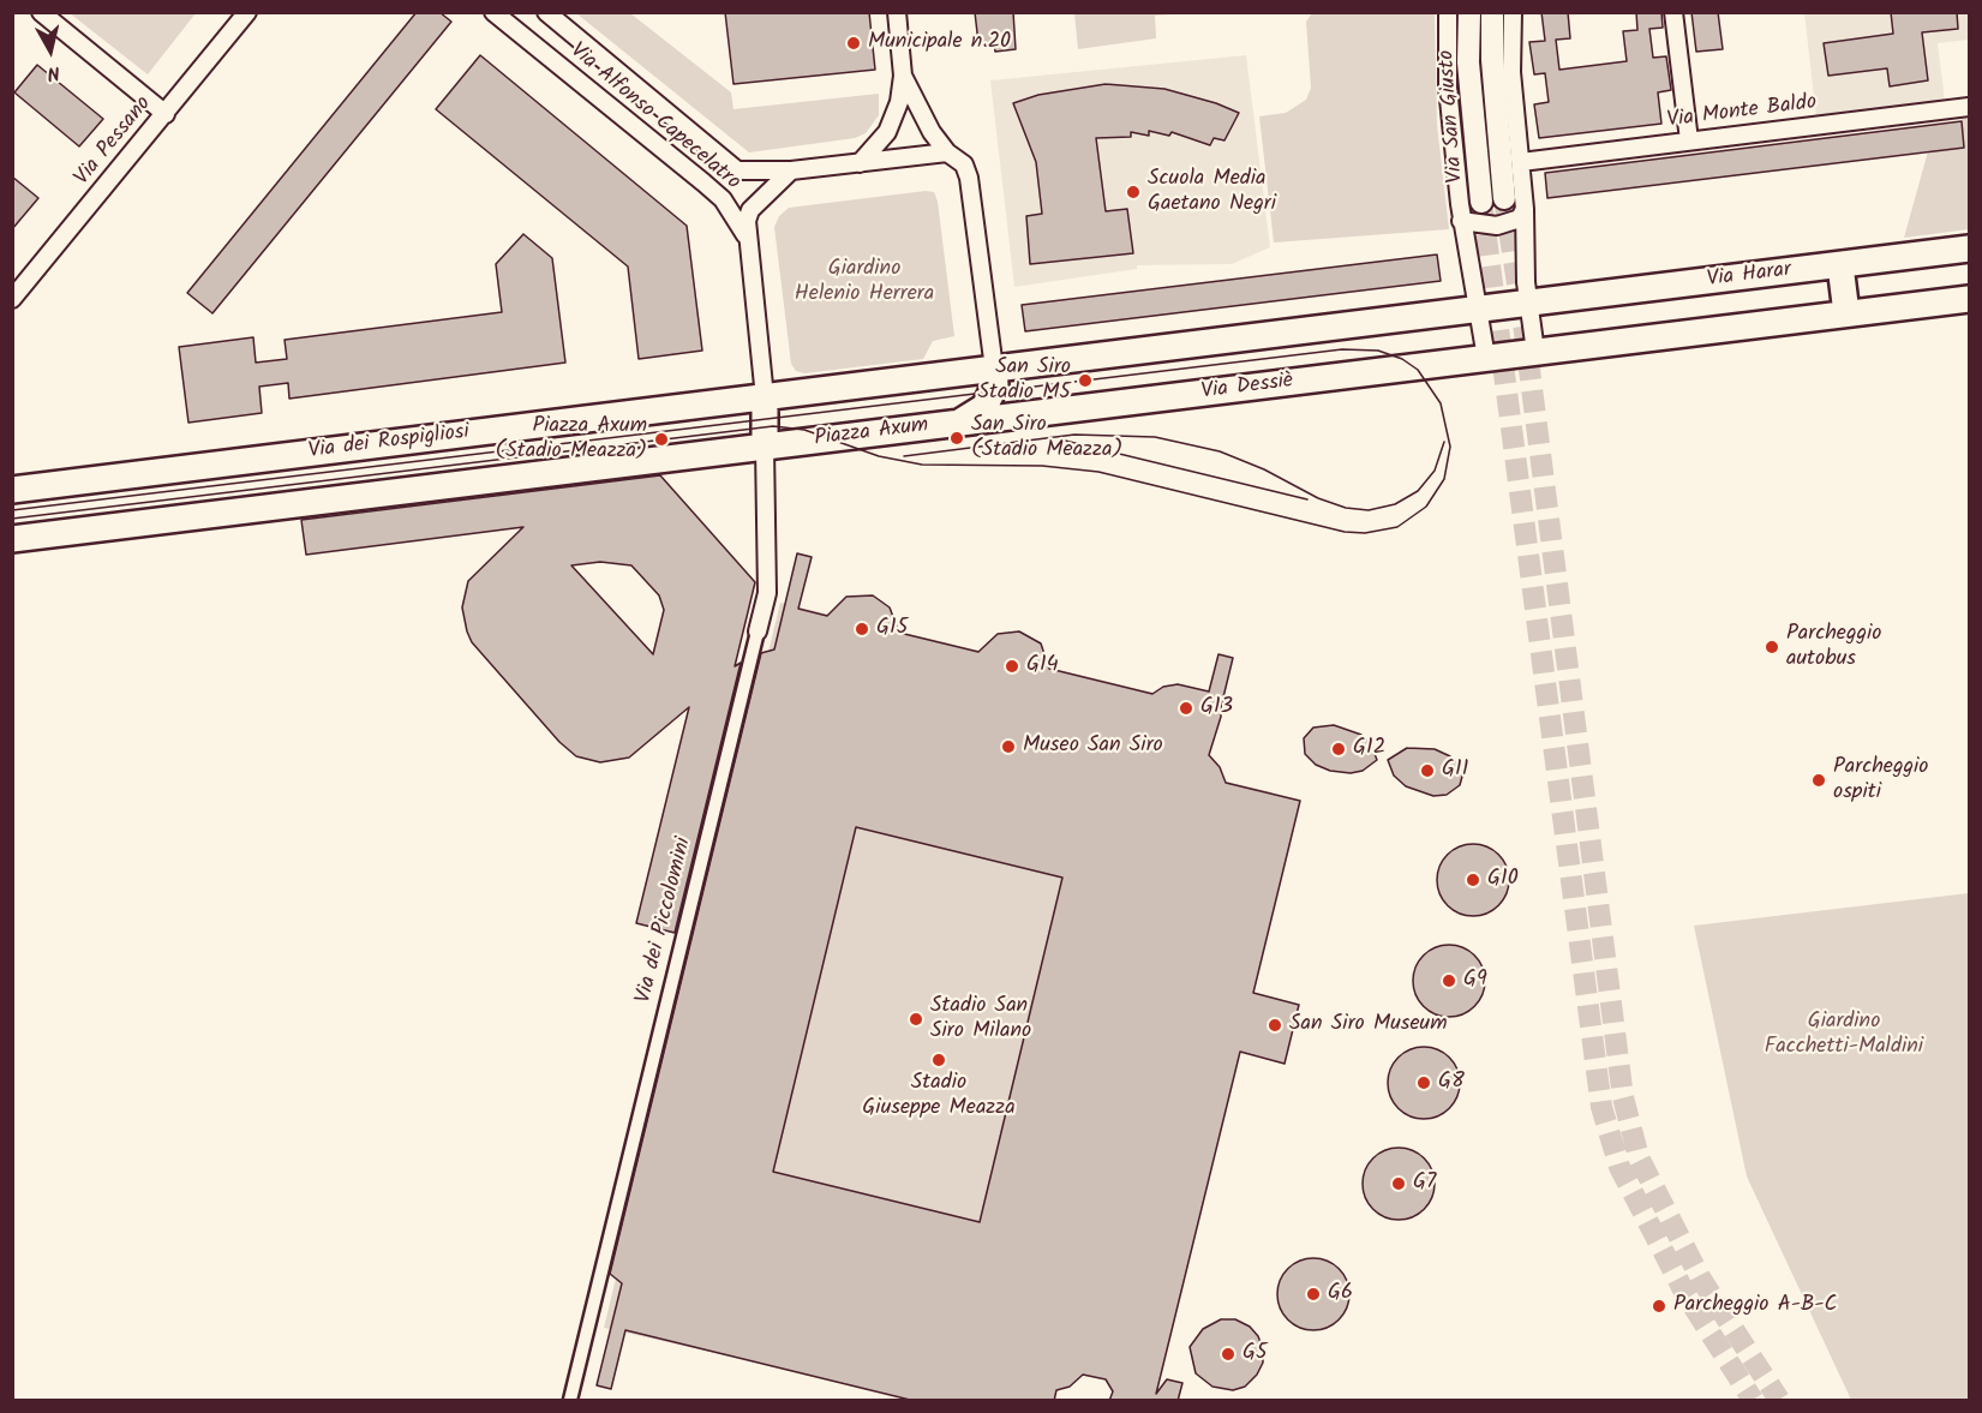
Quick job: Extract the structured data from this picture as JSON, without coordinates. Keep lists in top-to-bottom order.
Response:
{
  "streets": {
    "main road": [
      "Via San Giusto",
      "Via Harar",
      "Via Dessiè",
      "Piazza Axum",
      "Via dei Rospigliosi"
    ],
    "street": [
      "Via Monte Baldo",
      "Via Alfonso Capecelatro",
      "Via Pessano",
      "Via dei Piccolomini"
    ]
  },
  "crossings": [
    ["Via San Giusto", "Via Dessiè"],
    ["Via Dessiè", "Piazza Axum"],
    ["Piazza Axum", "Via dei Piccolomini"]
  ],
  "parks": ["Giardino Helenio Herrera", "Giardino Facchetti-Maldini"],
  "places": [
    "Municipale n.20",
    "Scuola Media Gaetano Negri",
    "San Siro Stadio M5",
    "San Siro (Stadio Meazza)",
    "Piazza Axum (Stadio Meazza)",
    "G15",
    "Parcheggio autobus",
    "G14",
    "G13",
    "Museo San Siro",
    "G12",
    "G11",
    "Parcheggio ospiti",
    "G10",
    "G9",
    "Stadio San Siro Milano",
    "San Siro Museum",
    "Stadio Giuseppe Meazza",
    "G8",
    "G7",
    "G6",
    "Parcheggio A-B-C",
    "G5"
  ],
  "north": "bottom"
}
